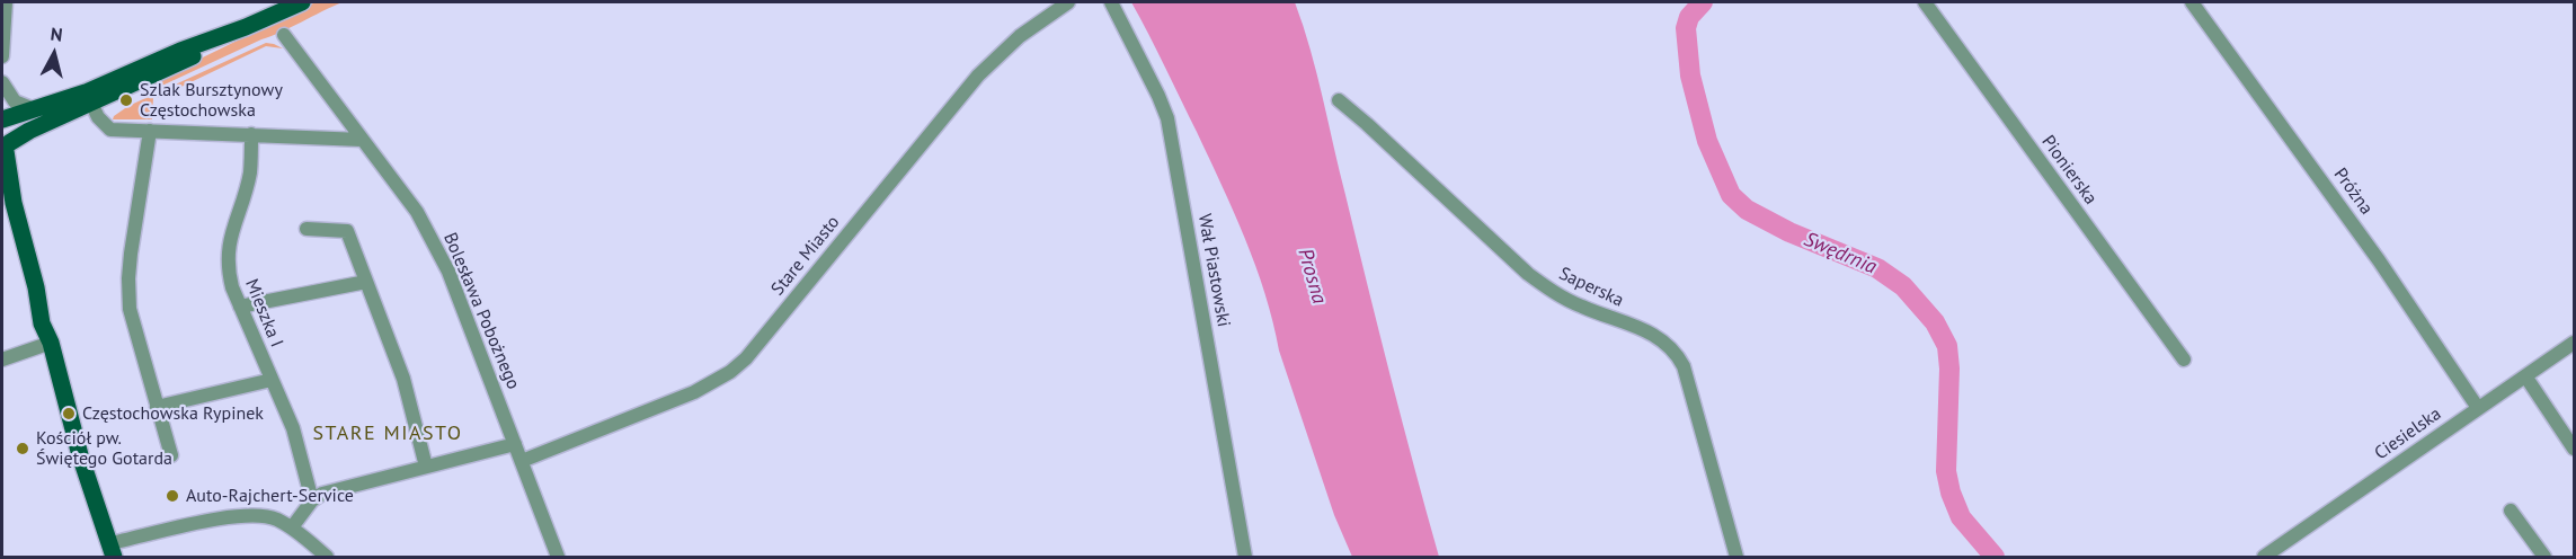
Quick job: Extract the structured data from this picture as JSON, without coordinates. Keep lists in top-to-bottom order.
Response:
{
  "streets": {
    "street": [
      "Pionierska",
      "Próżna",
      "Stare Miasto",
      "Wał Piastowski",
      "Saperska",
      "Bolesława Pobożnego",
      "Mieszka I",
      "Ciesielska"
    ]
  },
  "crossings": [
    ["Próżna", "Ciesielska"],
    ["Stare Miasto", "Bolesława Pobożnego"]
  ],
  "districts": ["STARE MIASTO"],
  "water": ["Swędrnia", "Prosna"],
  "places": [
    "Szlak Bursztynowy Częstochowska",
    "Częstochowska Rypinek",
    "Kościół pw. Świętego Gotarda",
    "Auto-Rajchert-Service"
  ],
  "north": "top"
}
